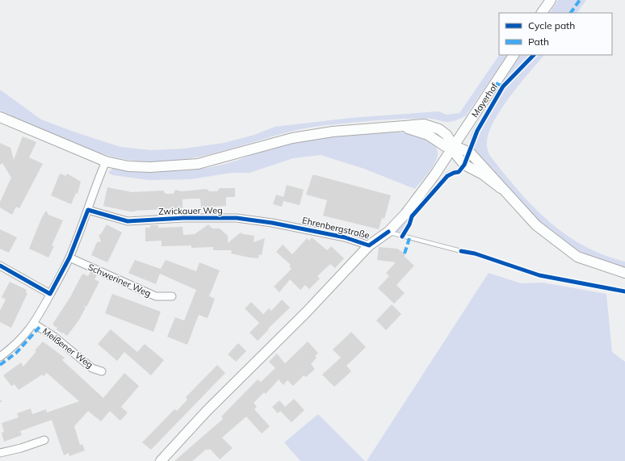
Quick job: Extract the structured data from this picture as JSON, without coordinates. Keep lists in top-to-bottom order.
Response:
{
  "streets": {
    "street": [
      "Mayerhof",
      "Zwickauer Weg",
      "Ehrenbergstraße",
      "Schweriner Weg",
      "Meißener Weg"
    ]
  },
  "crossings": [
    ["Mayerhof", "Ehrenbergstraße"],
    ["Zwickauer Weg", "Ehrenbergstraße"]
  ],
  "legend": ["Cycle path", "Path"]
}
